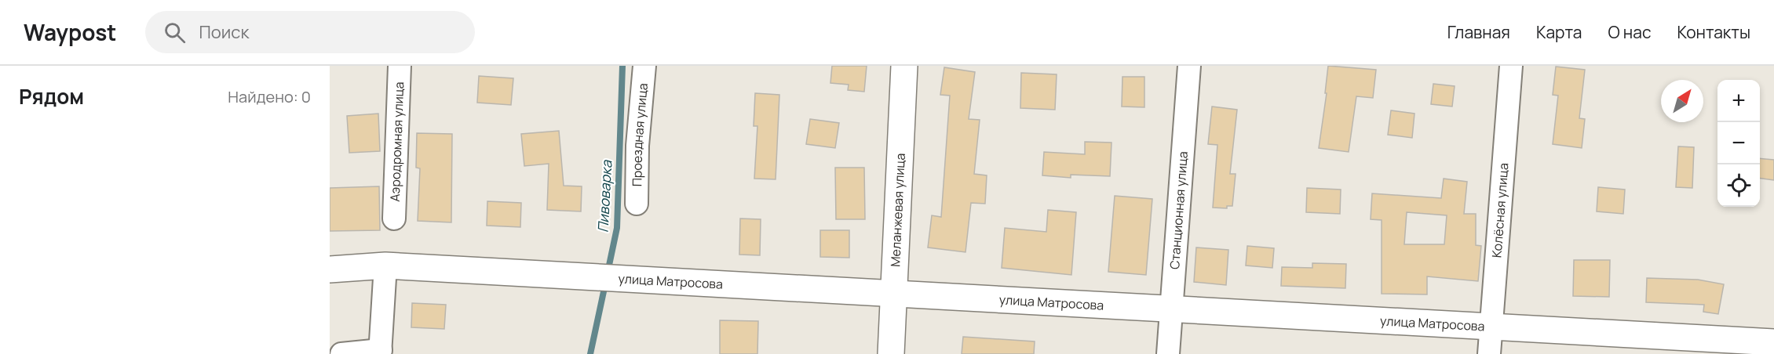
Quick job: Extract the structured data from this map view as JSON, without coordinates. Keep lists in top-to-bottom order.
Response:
{
  "streets": {
    "street": [
      "Проездная улица",
      "Аэродромная улица",
      "Меланжевая улица",
      "Станционная улица",
      "Колёсная улица",
      "улица Матросова"
    ]
  },
  "crossings": [
    ["Меланжевая улица", "улица Матросова"],
    ["Станционная улица", "улица Матросова"],
    ["Колёсная улица", "улица Матросова"]
  ],
  "water": ["Пивоварка"],
  "north": "top right",
  "page": {
    "header": "Waypost",
    "search": "Поиск",
    "nav": [
      "Главная",
      "Карта",
      "О нас",
      "Контакты"
    ],
    "heading": ["Рядом", "Найдено: 0"],
    "map_buttons": ["+", "−"]
  }
}
